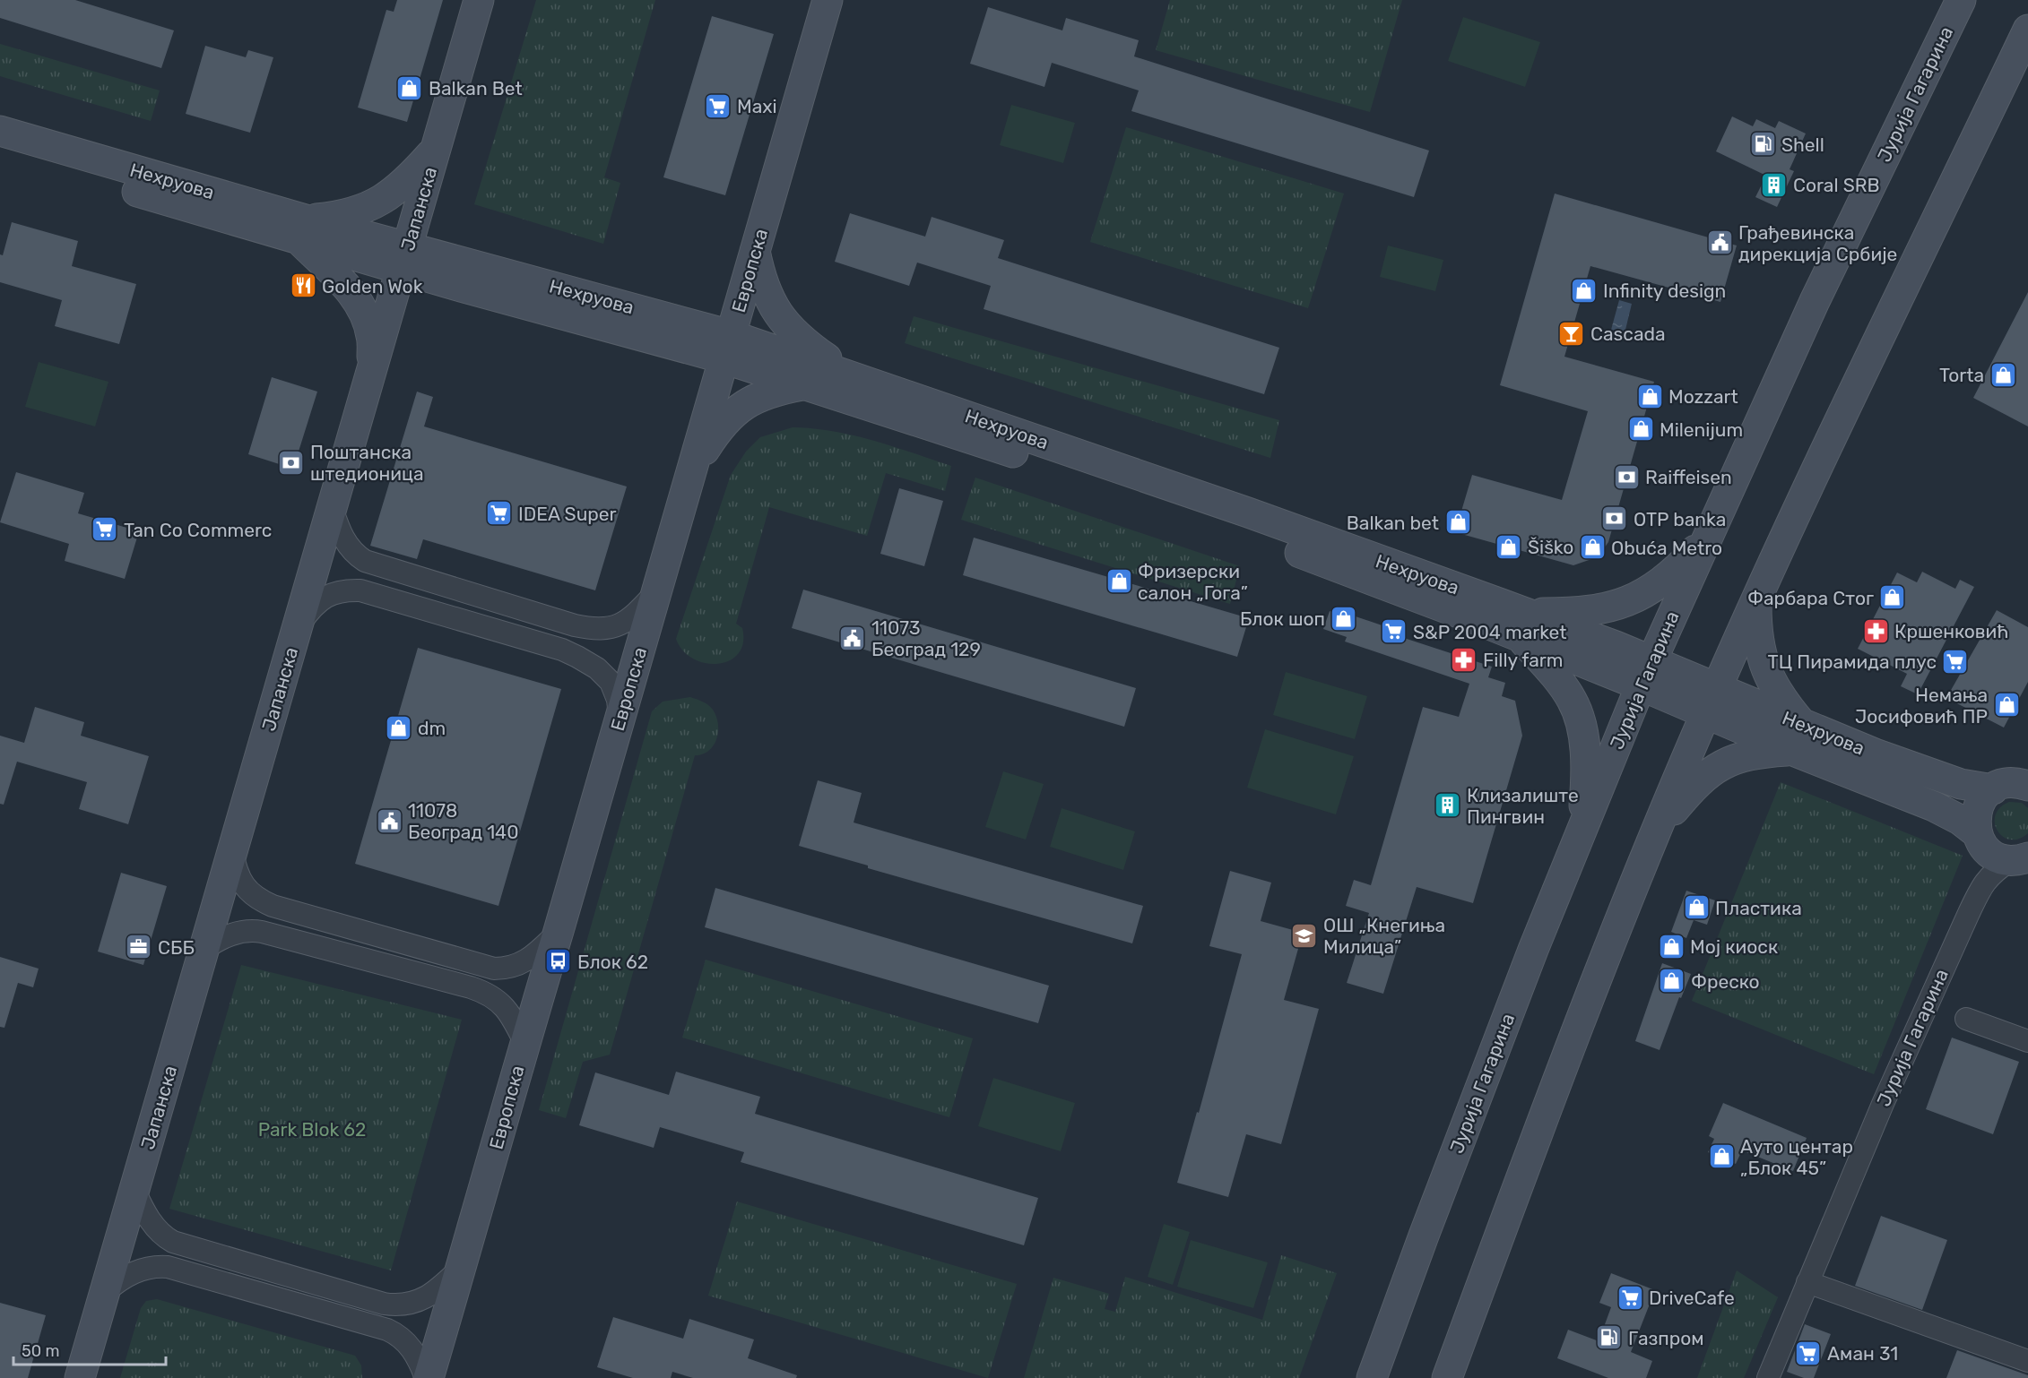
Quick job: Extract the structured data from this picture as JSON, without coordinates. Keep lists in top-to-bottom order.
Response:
{
  "streets": {
    "street": [
      "Јурија Гагарина",
      "Нехруова",
      "Јапанска",
      "Европска"
    ]
  },
  "crossings": [
    ["Јурија Гагарина", "Нехруова"],
    ["Нехруова", "Јапанска"],
    ["Нехруова", "Европска"]
  ],
  "parks": ["Park Blok 62"],
  "places": {
    "shop": [
      "Balkan Bet",
      "Infinity design",
      "Torta",
      "Mozzart",
      "Milenijum",
      "Balkan bet",
      "Šiško",
      "Obuća Metro",
      "Фризерски салон „Гога”",
      "Фарбара Стог",
      "Блок шоп",
      "Немања Јосифовић ПР",
      "dm",
      "Пластика",
      "Мој киоск",
      "Фреско",
      "Ауто центар „Блок 45”"
    ],
    "supermarket": [
      "Maxi",
      "IDEA Super",
      "Tan Co Commerc",
      "S&P 2004 market",
      "ТЦ Пирамида плус",
      "DriveCafe",
      "Аман 31"
    ],
    "fuel station": ["Shell", "Газпром"],
    "building": ["Coral SRB", "Клизалиште Пингвин"],
    "public building": ["Грађевинска дирекција Србије", "11073 Београд 129", "11078 Београд 140"],
    "restaurant": ["Golden Wok"],
    "bar": ["Cascada"],
    "bank": ["Поштанска штедионица", "Raiffeisen", "OTP banka"],
    "pharmacy": ["Кршенковић", "Filly farm"],
    "school or university": ["ОШ „Кнегиња Милица”"],
    "office": ["СББ"],
    "bus stop": ["Блок 62"]
  },
  "scale_bar": "50 m"
}
